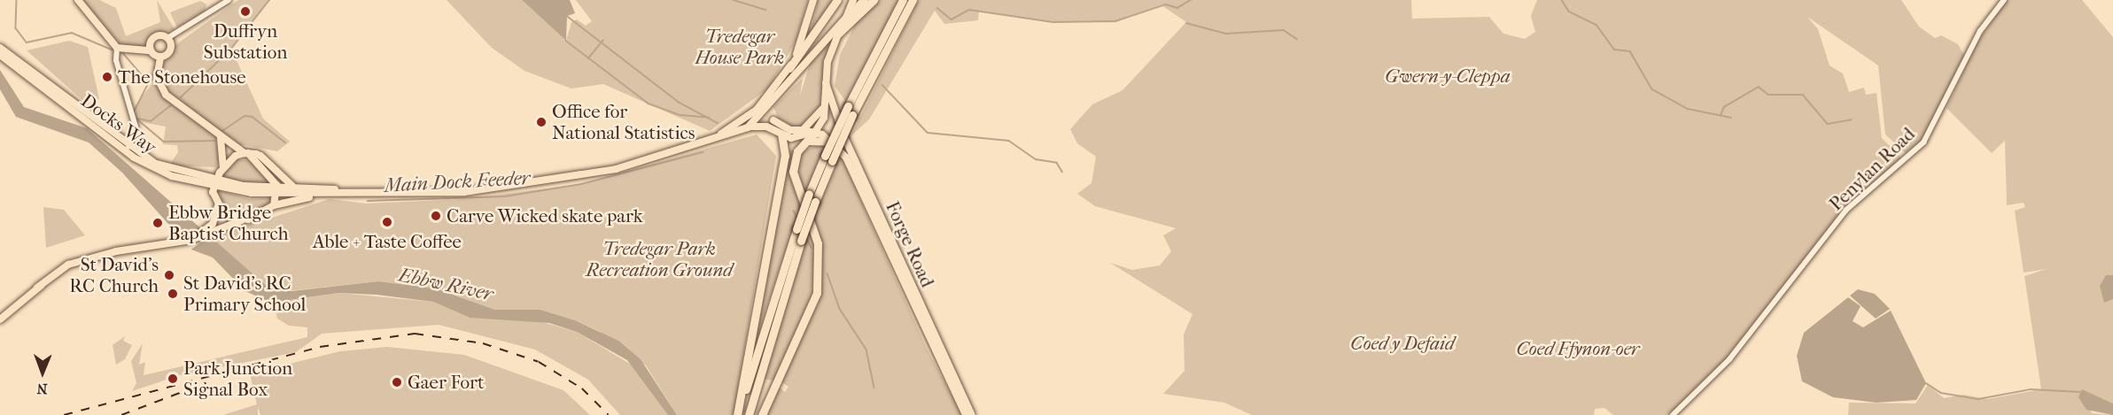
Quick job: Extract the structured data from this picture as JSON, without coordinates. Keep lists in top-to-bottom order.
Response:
{
  "streets": {
    "main road": ["Docks Way", "Forge Road"],
    "street": ["Penylan Road"]
  },
  "water": ["Main Dock Feeder", "Ebbw River"],
  "parks": [
    "Tredegar House Park",
    "Gwern-y-Cleppa",
    "Tredegar Park Recreation Ground",
    "Coed y Defaid",
    "Coed Ffynon-oer"
  ],
  "places": [
    "Duffryn Substation",
    "The Stonehouse",
    "Office for National Statistics",
    "Carve Wicked skate park",
    "Able + Taste Coffee",
    "Ebbw Bridge Baptist Church",
    "St David's RC Church",
    "St David's RC Primary School",
    "Park Junction Signal Box",
    "Gaer Fort"
  ],
  "north": "bottom"
}
